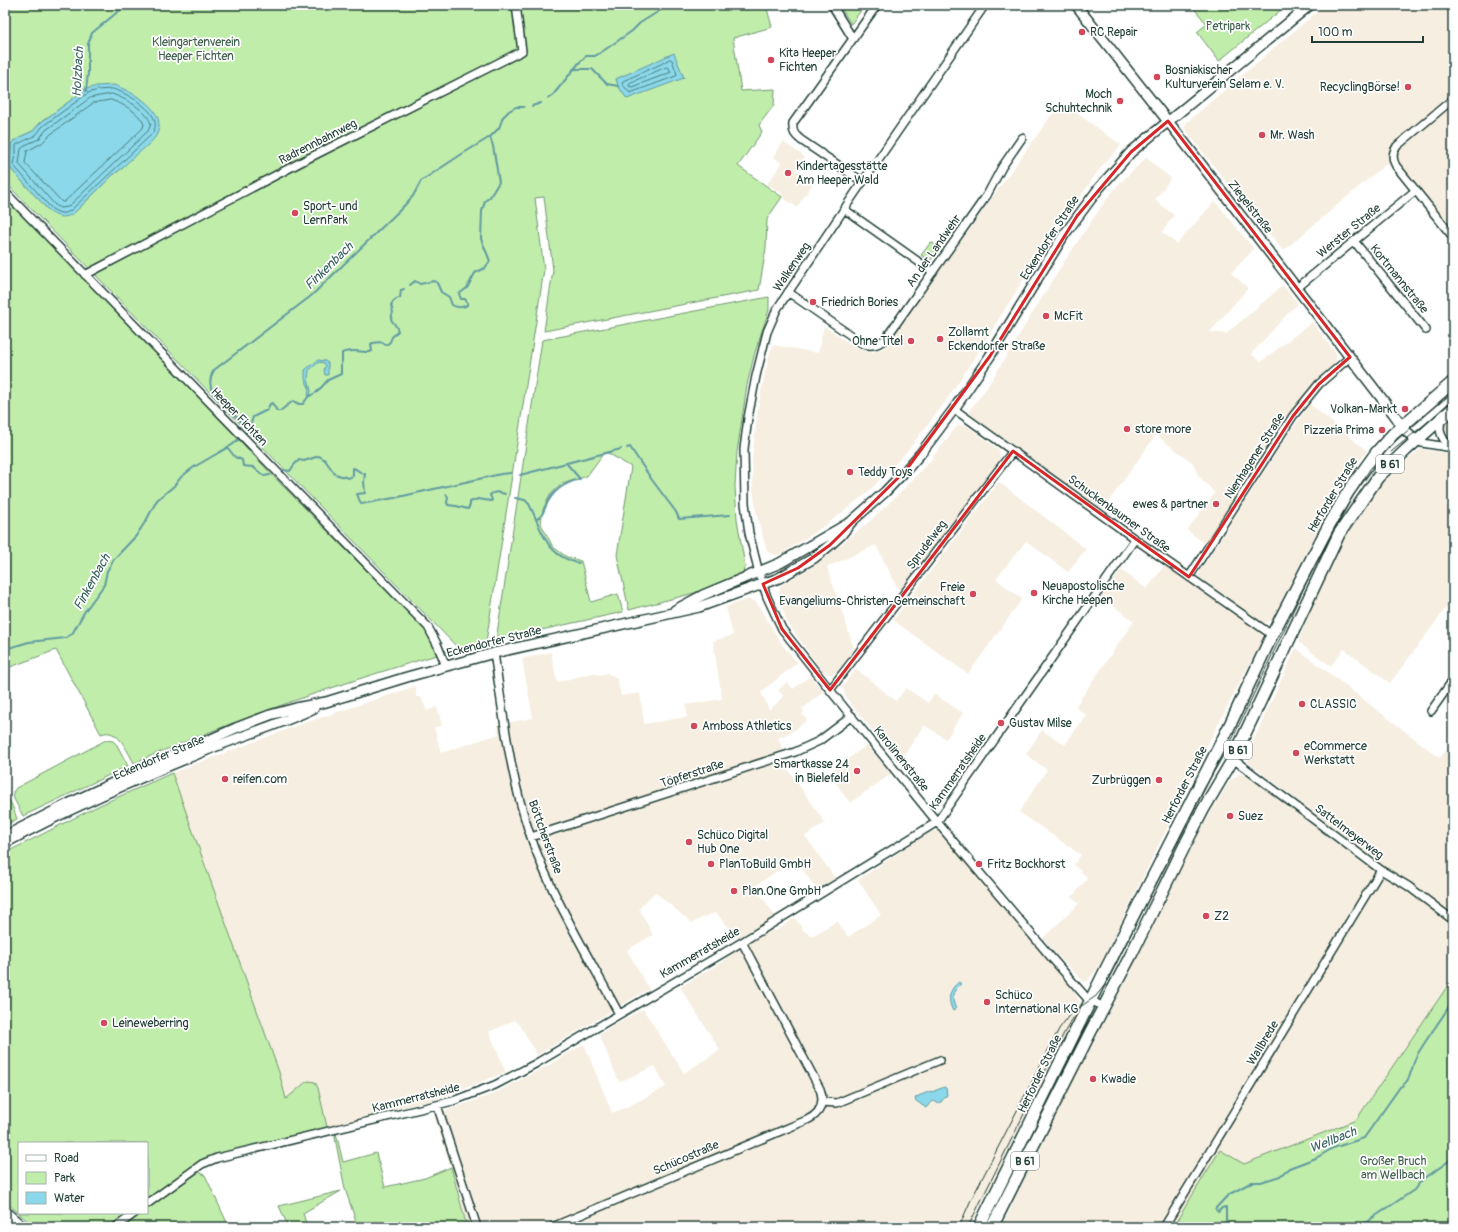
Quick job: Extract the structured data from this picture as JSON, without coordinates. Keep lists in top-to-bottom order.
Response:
{
  "streets": {
    "main road": ["B 61", "Herforder Straße"],
    "street": [
      "Radrennbahnweg",
      "Ziegelstraße",
      "Werster Straße",
      "Eckendorfer Straße",
      "An der Landwehr",
      "Walkenweg",
      "Kortmannstraße",
      "Heeper Fichten",
      "Nienhagener Straße",
      "Schuckenbaumer Straße",
      "Sprudelweg",
      "Karolinenstraße",
      "Kammerratsheide",
      "Töpferstraße",
      "Sattelmeyerweg",
      "Böttcherstraße",
      "Wallbrede",
      "Schücostraße"
    ]
  },
  "crossings": [
    ["Radrennbahnweg", "Heeper Fichten"],
    ["Ziegelstraße", "Werster Straße"],
    ["Ziegelstraße", "Eckendorfer Straße"],
    ["Ziegelstraße", "Nienhagener Straße"],
    ["Ziegelstraße", "B 61"],
    ["Ziegelstraße", "Herforder Straße"],
    ["Werster Straße", "Kortmannstraße"],
    ["Eckendorfer Straße", "Walkenweg"],
    ["Eckendorfer Straße", "Heeper Fichten"],
    ["Eckendorfer Straße", "Schuckenbaumer Straße"],
    ["Eckendorfer Straße", "Karolinenstraße"],
    ["Eckendorfer Straße", "Böttcherstraße"],
    ["An der Landwehr", "Walkenweg"],
    ["Walkenweg", "Karolinenstraße"],
    ["Nienhagener Straße", "Schuckenbaumer Straße"],
    ["B 61", "Karolinenstraße"],
    ["B 61", "Sattelmeyerweg"],
    ["Herforder Straße", "Schuckenbaumer Straße"],
    ["Herforder Straße", "Karolinenstraße"],
    ["Schuckenbaumer Straße", "Sprudelweg"],
    ["Schuckenbaumer Straße", "Kammerratsheide"],
    ["Sprudelweg", "Karolinenstraße"],
    ["Karolinenstraße", "Kammerratsheide"],
    ["Karolinenstraße", "Töpferstraße"],
    ["Kammerratsheide", "Böttcherstraße"],
    ["Töpferstraße", "Böttcherstraße"],
    ["Sattelmeyerweg", "Wallbrede"]
  ],
  "water": ["Holzbach", "Finkenbach", "Wellbach"],
  "parks": ["Petripark", "Kleingartenverein Heeper Fichten", "Großer Bruch am Wellbach"],
  "places": [
    "RC Repair",
    "Kita Heeper Fichten",
    "Bosniakischer Kulturverein Selam e. V.",
    "RecyclingBörse!",
    "Moch Schuhtechnik",
    "Mr. Wash",
    "Kindertagesstätte Am Heeper Wald",
    "Sport- und LernPark",
    "Friedrich Bories",
    "McFit",
    "Zollamt Eckendorfer Straße",
    "Ohne Titel",
    "Volkan-Markt",
    "store more",
    "Pizzeria Prima",
    "Teddy Toys",
    "ewes & partner",
    "Neuapostolische Kirche Heepen",
    "Freie Evangeliums-Christen-Gemeinschaft",
    "CLASSIC",
    "Gustav Milse",
    "Amboss Athletics",
    "eCommerce Werkstatt",
    "Smartkasse 24 in Bielefeld",
    "reifen.com",
    "Zurbrüggen",
    "Suez",
    "Schüco Digital Hub One",
    "PlanToBuild GmbH",
    "Fritz Bockhorst",
    "Plan.One GmbH",
    "Z2",
    "Schüco International KG",
    "Leineweberring",
    "Kwadie"
  ],
  "legend": ["Road", "Park", "Water"],
  "scale_bar": "100 m"
}
